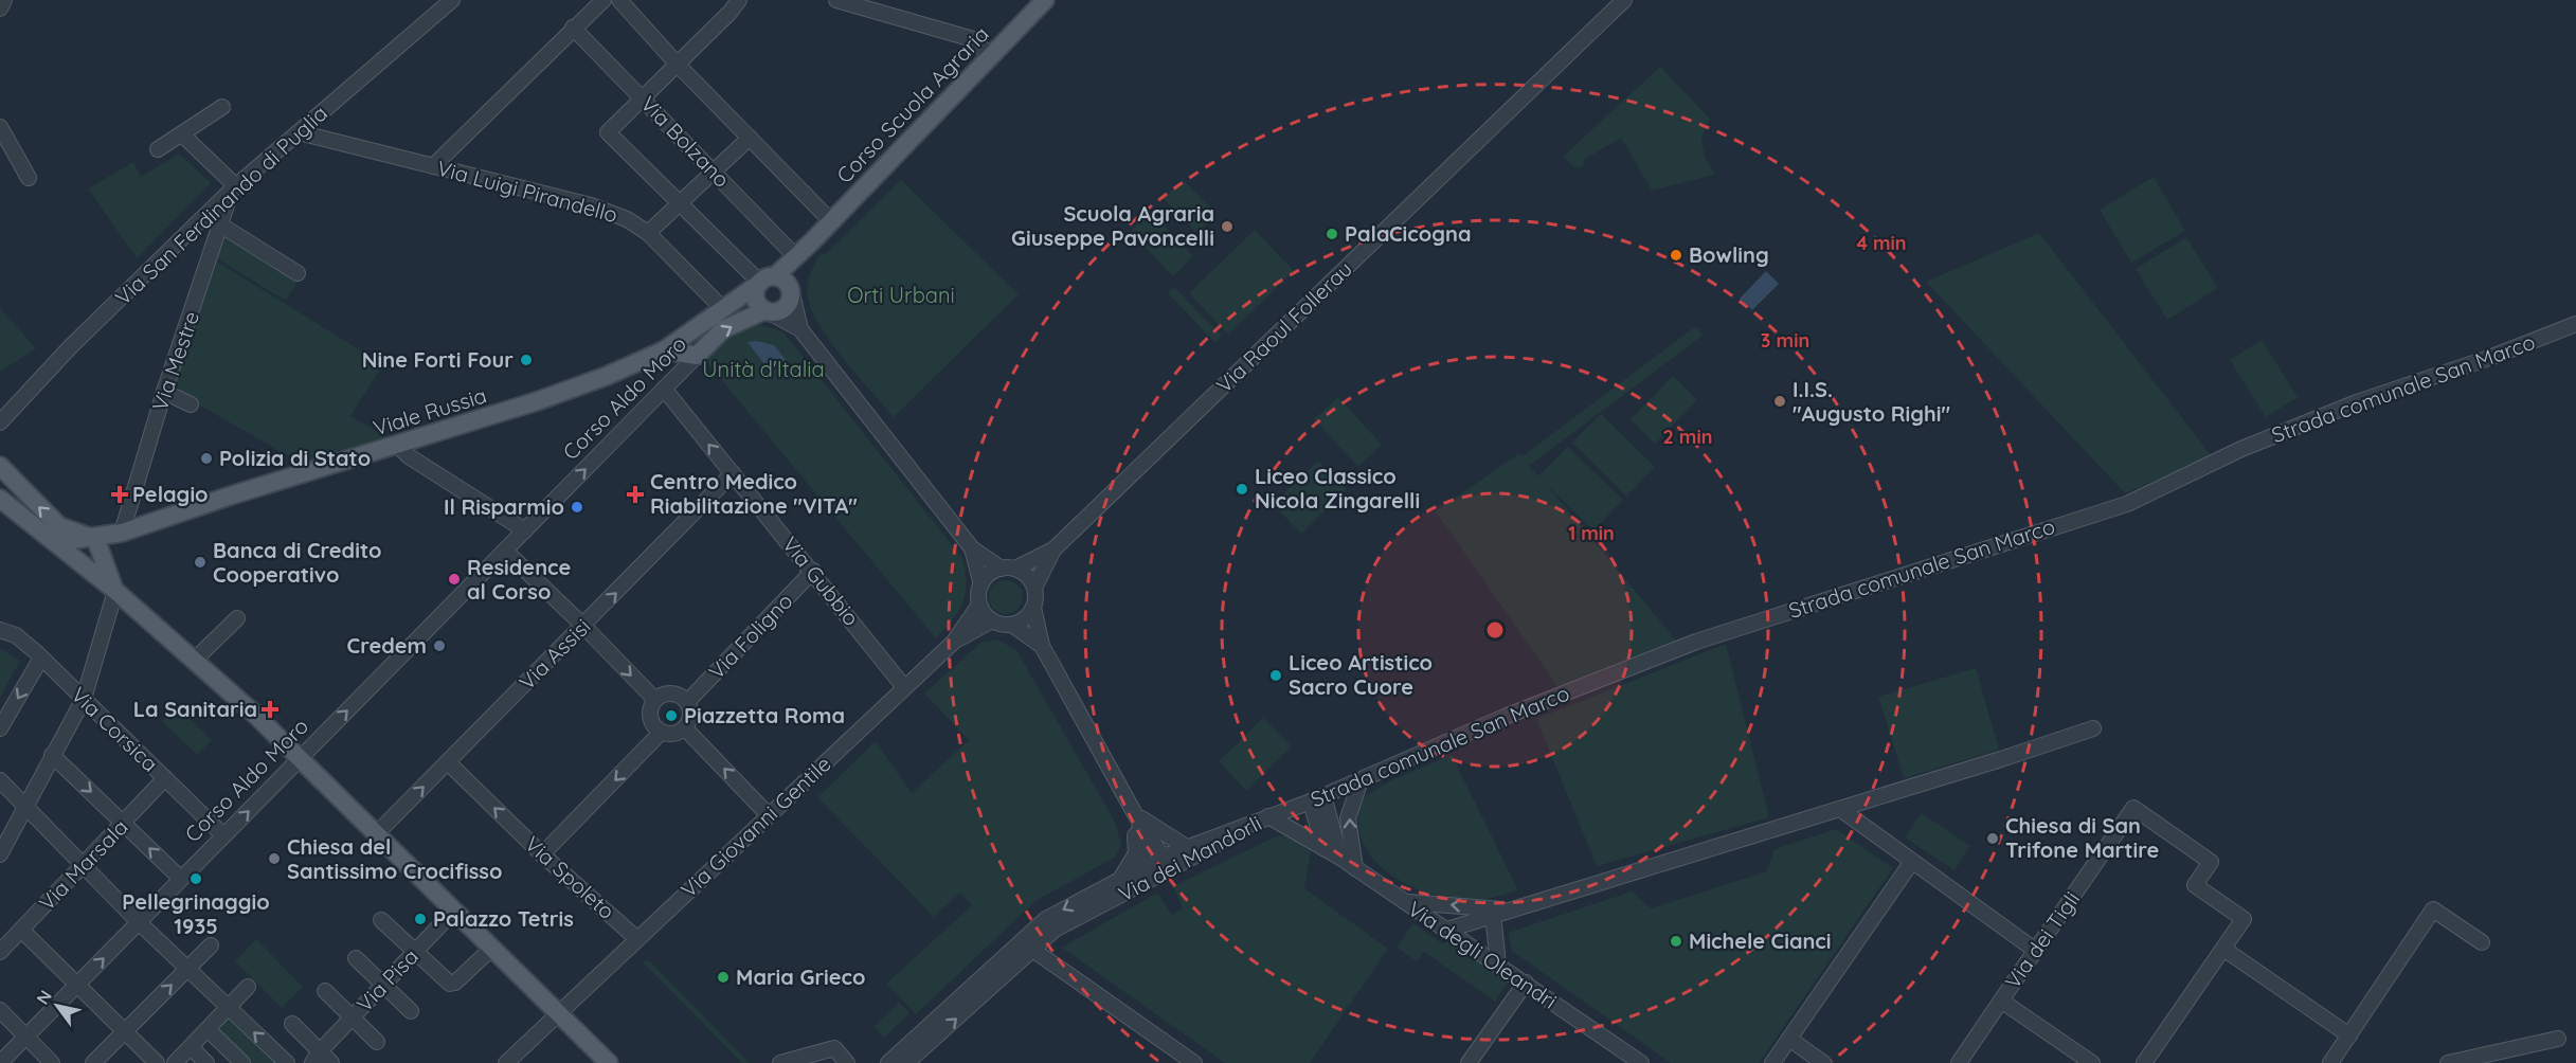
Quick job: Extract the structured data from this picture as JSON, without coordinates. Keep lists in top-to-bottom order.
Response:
{
  "streets": {
    "main road": ["Corso Scuola Agraria", "Corso Aldo Moro", "Viale Russia"],
    "street": [
      "Via Bolzano",
      "Via Luigi Pirandello",
      "Via San Ferdinando di Puglia",
      "Via Raoul Follerau",
      "Via Mestre",
      "Strada comunale San Marco",
      "Via Gubbio",
      "Via Foligno",
      "Via Assisi",
      "Via Corsica",
      "Via Giovanni Gentile",
      "Via dei Mandorli",
      "Via Marsala",
      "Via Spoleto",
      "Via dei Tigli",
      "Via degli Oleandri",
      "Via Pisa"
    ]
  },
  "crossings": [
    ["Corso Scuola Agraria", "Via Bolzano"],
    ["Corso Scuola Agraria", "Corso Aldo Moro"],
    ["Corso Scuola Agraria", "Viale Russia"],
    ["Via Luigi Pirandello", "Via San Ferdinando di Puglia"],
    ["Via Luigi Pirandello", "Viale Russia"],
    ["Via San Ferdinando di Puglia", "Via Mestre"],
    ["Via Raoul Follerau", "Via Giovanni Gentile"],
    ["Via Mestre", "Viale Russia"],
    ["Strada comunale San Marco", "Via dei Mandorli"],
    ["Strada comunale San Marco", "Via degli Oleandri"],
    ["Corso Aldo Moro", "Viale Russia"],
    ["Corso Aldo Moro", "Via Gubbio"],
    ["Corso Aldo Moro", "Via Corsica"],
    ["Via Gubbio", "Via Foligno"],
    ["Via Gubbio", "Via Assisi"],
    ["Via Gubbio", "Via Giovanni Gentile"],
    ["Via Assisi", "Via Spoleto"],
    ["Via Corsica", "Via Marsala"],
    ["Via Giovanni Gentile", "Via Spoleto"],
    ["Via dei Mandorli", "Via degli Oleandri"]
  ],
  "one_way": ["Corso Aldo Moro", "Via Assisi", "Via Spoleto"],
  "parks": ["Orti Urbani", "Unità d'Italia"],
  "places": {
    "other": [
      "Scuola Agraria Giuseppe Pavoncelli",
      "PalaCicogna",
      "Bowling",
      "Nine Forti Four",
      "I.I.S. \"Augusto Righi\"",
      "Polizia di Stato",
      "Liceo Classico Nicola Zingarelli",
      "Il Risparmio",
      "Banca di Credito Cooperativo",
      "Residence al Corso",
      "Credem",
      "Liceo Artistico Sacro Cuore",
      "Piazzetta Roma",
      "Chiesa di San Trifone Martire",
      "Chiesa del Santissimo Crocifisso",
      "Pellegrinaggio 1935",
      "Palazzo Tetris",
      "Michele Cianci",
      "Maria Grieco"
    ],
    "health": ["Pelagio", "Centro Medico Riabilitazione \"VITA\"", "La Sanitaria"]
  },
  "north": "top left",
  "rings": [
    "4 min",
    "3 min",
    "2 min",
    "1 min"
  ]
}
